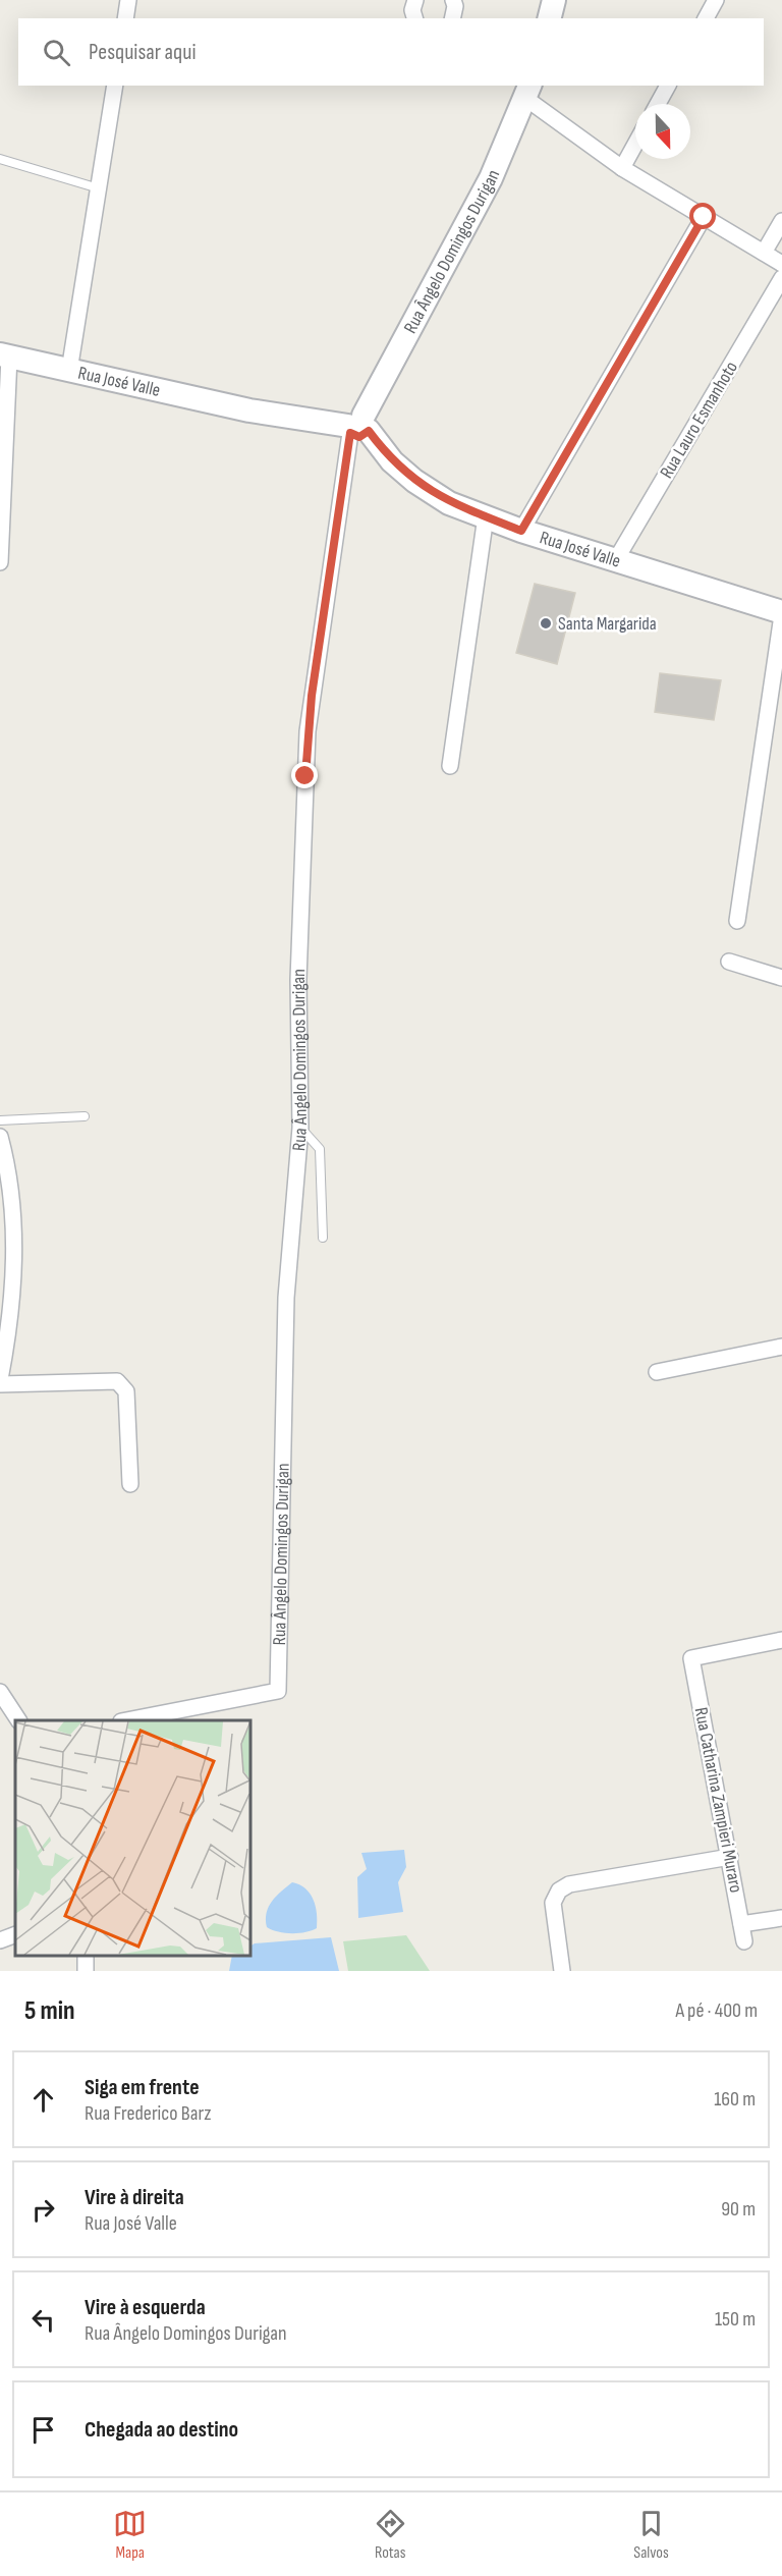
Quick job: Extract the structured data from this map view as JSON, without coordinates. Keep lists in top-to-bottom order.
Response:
{
  "streets": {
    "street": [
      "Rua Ângelo Domingos Durigan",
      "Rua José Valle",
      "Rua Lauro Esmanhoto",
      "Rua Catharina Zampieri Muraro"
    ]
  },
  "crossings": [
    ["Rua Ângelo Domingos Durigan", "Rua José Valle"],
    ["Rua José Valle", "Rua Lauro Esmanhoto"]
  ],
  "places": ["Santa Margarida"],
  "north": "bottom",
  "page": {
    "search": "Pesquisar aqui",
    "heading": ["5 min", "A pé · 400 m"],
    "list": [
      ["Siga em frente", "Rua Frederico Barz", "160 m"],
      ["Vire à direita", "Rua José Valle", "90 m"],
      ["Vire à esquerda", "Rua Ângelo Domingos Durigan", "150 m"],
      "Chegada ao destino"
    ],
    "nav": ["Mapa", "Rotas", "Salvos"]
  }
}
